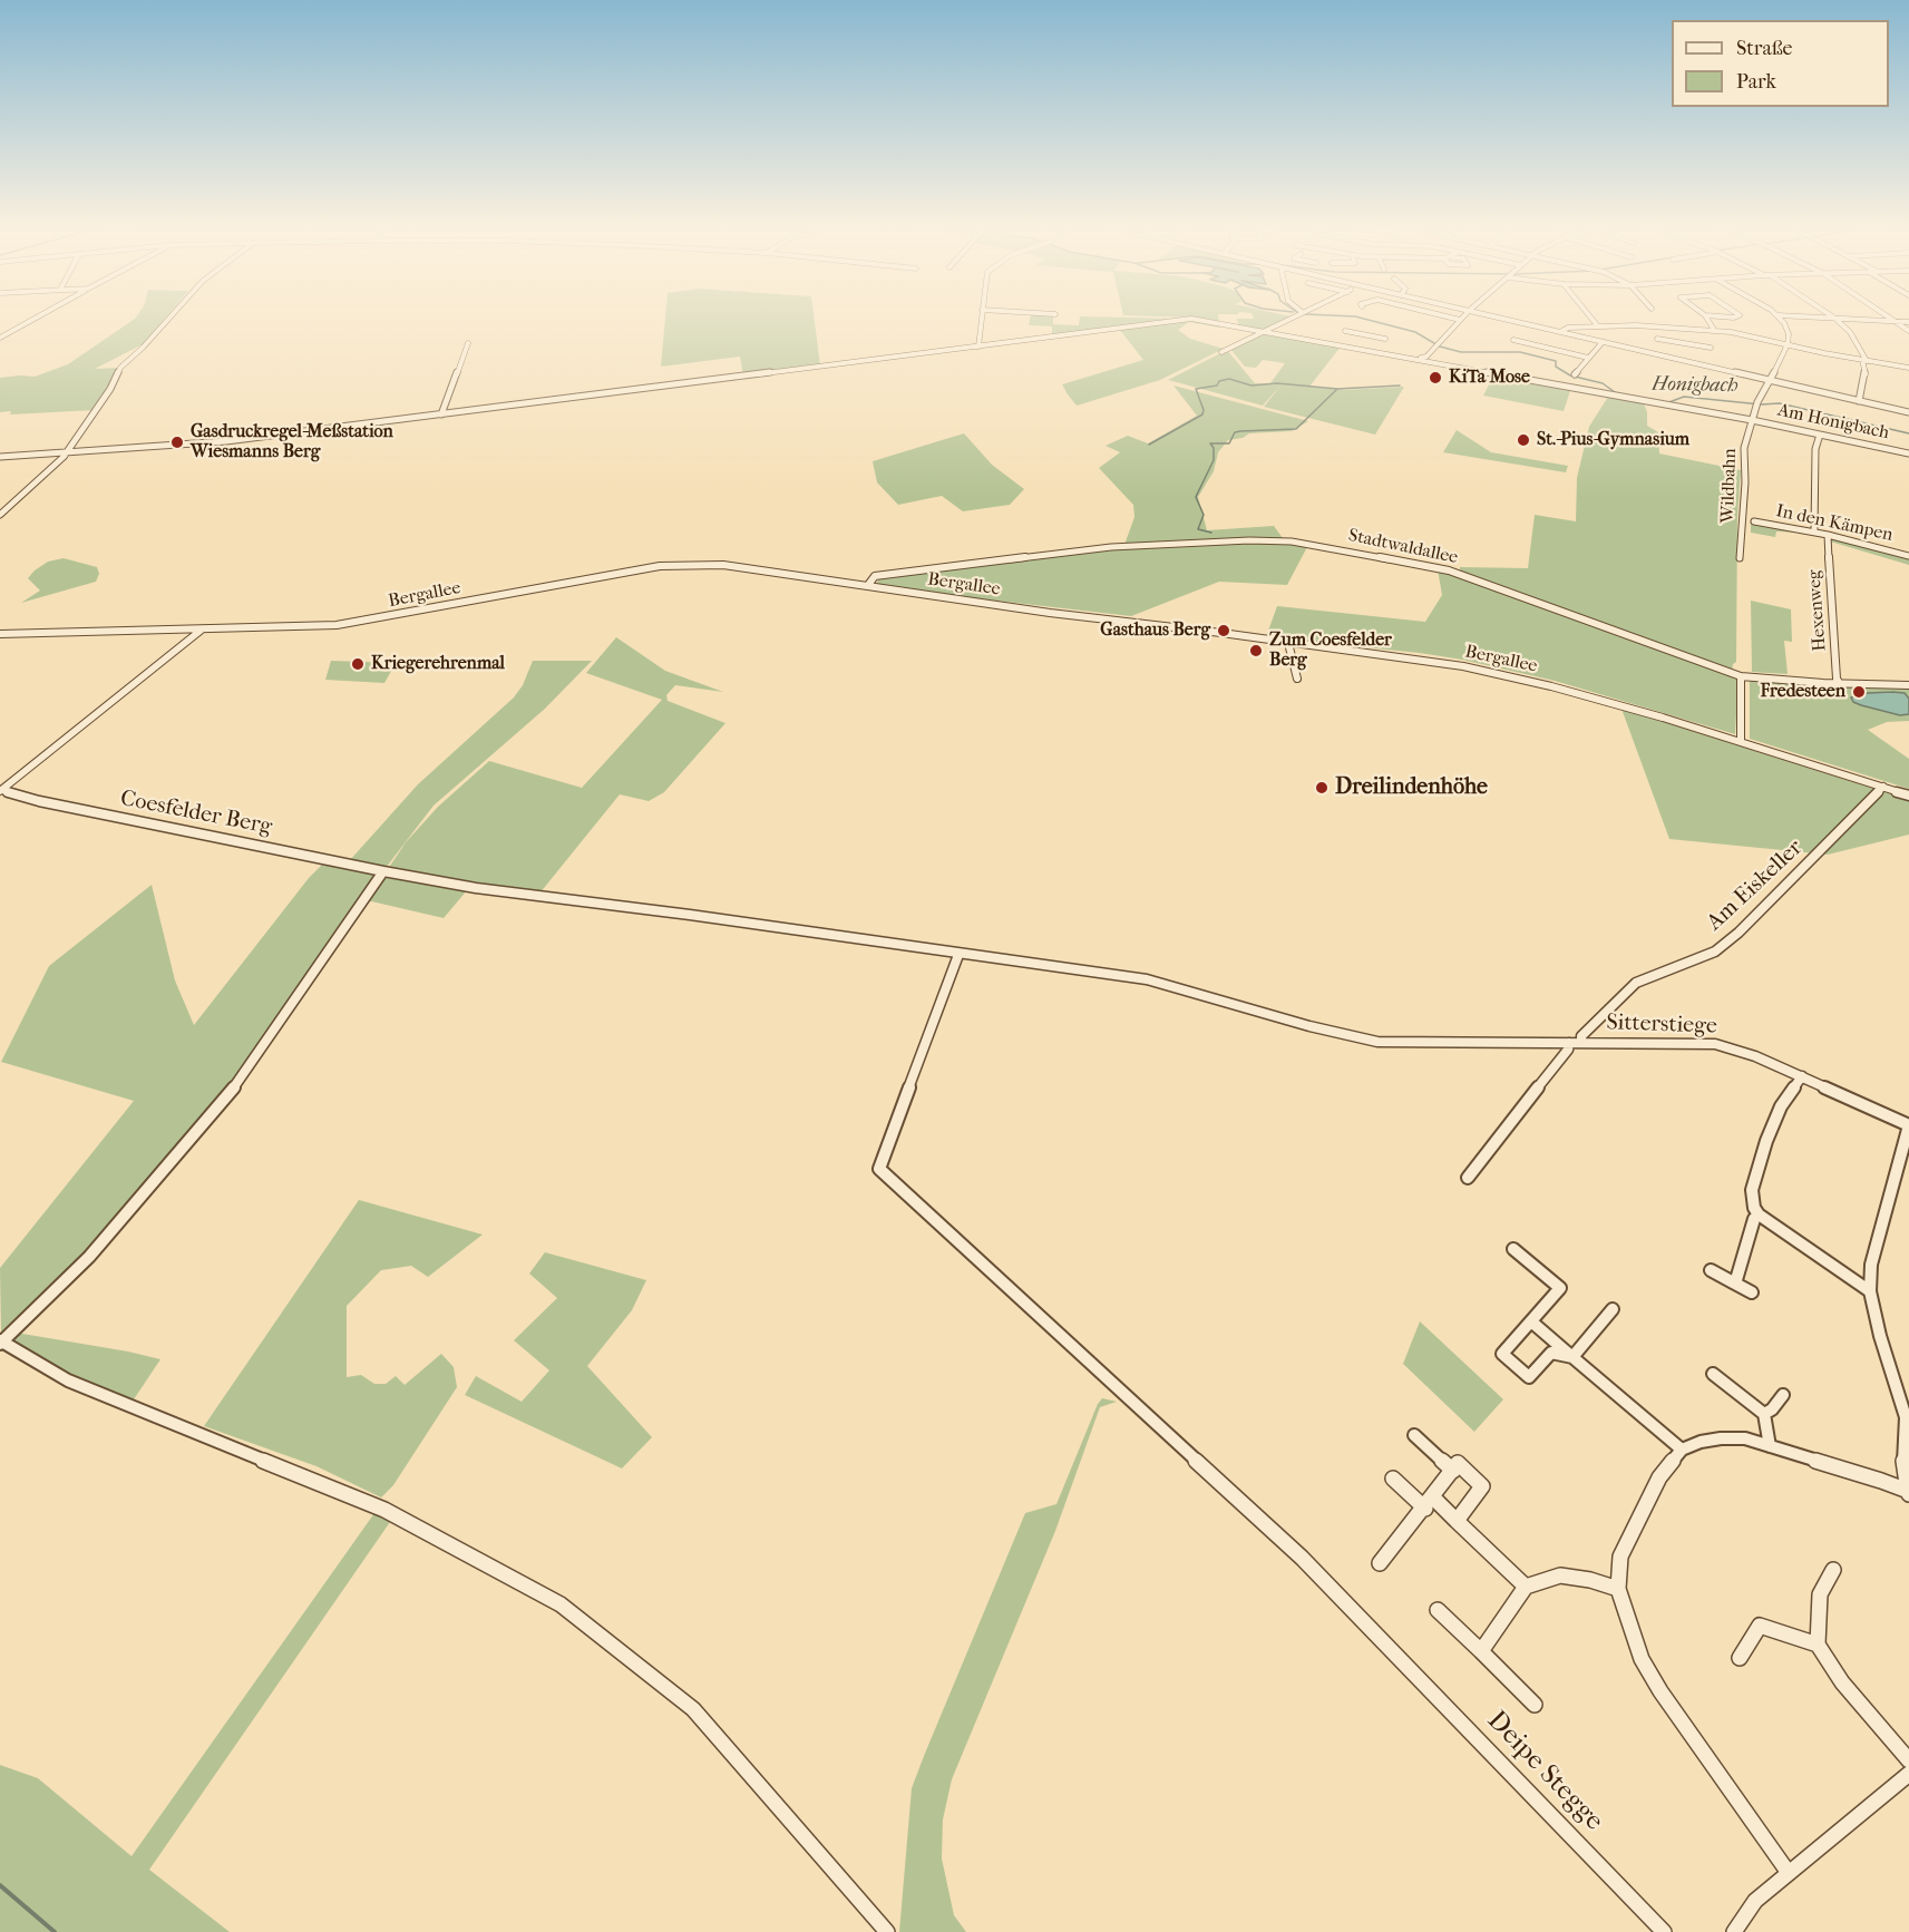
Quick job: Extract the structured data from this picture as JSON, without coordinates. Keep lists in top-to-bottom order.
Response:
{
  "streets": {
    "street": [
      "Am Honigbach",
      "Wildbahn",
      "In den Kämpen",
      "Stadtwaldallee",
      "Bergallee",
      "Hexenweg",
      "Coesfelder Berg",
      "Am Eiskeller",
      "Sitterstiege",
      "Deipe Stegge"
    ]
  },
  "crossings": [
    ["Am Honigbach", "Wildbahn"],
    ["In den Kämpen", "Hexenweg"],
    ["Stadtwaldallee", "Bergallee"],
    ["Stadtwaldallee", "Hexenweg"],
    ["Bergallee", "Coesfelder Berg"],
    ["Bergallee", "Am Eiskeller"],
    ["Coesfelder Berg", "Sitterstiege"],
    ["Coesfelder Berg", "Deipe Stegge"],
    ["Am Eiskeller", "Sitterstiege"],
    ["Sitterstiege", "Deipe Stegge"]
  ],
  "water": ["Honigbach"],
  "places": [
    "KiTa Mose",
    "St.-Pius-Gymnasium",
    "Gasdruckregel-Meßstation Wiesmanns Berg",
    "Gasthaus Berg",
    "Zum Coesfelder Berg",
    "Kriegerehrenmal",
    "Fredesteen",
    "Dreilindenhöhe"
  ],
  "legend": ["Straße", "Park"]
}
